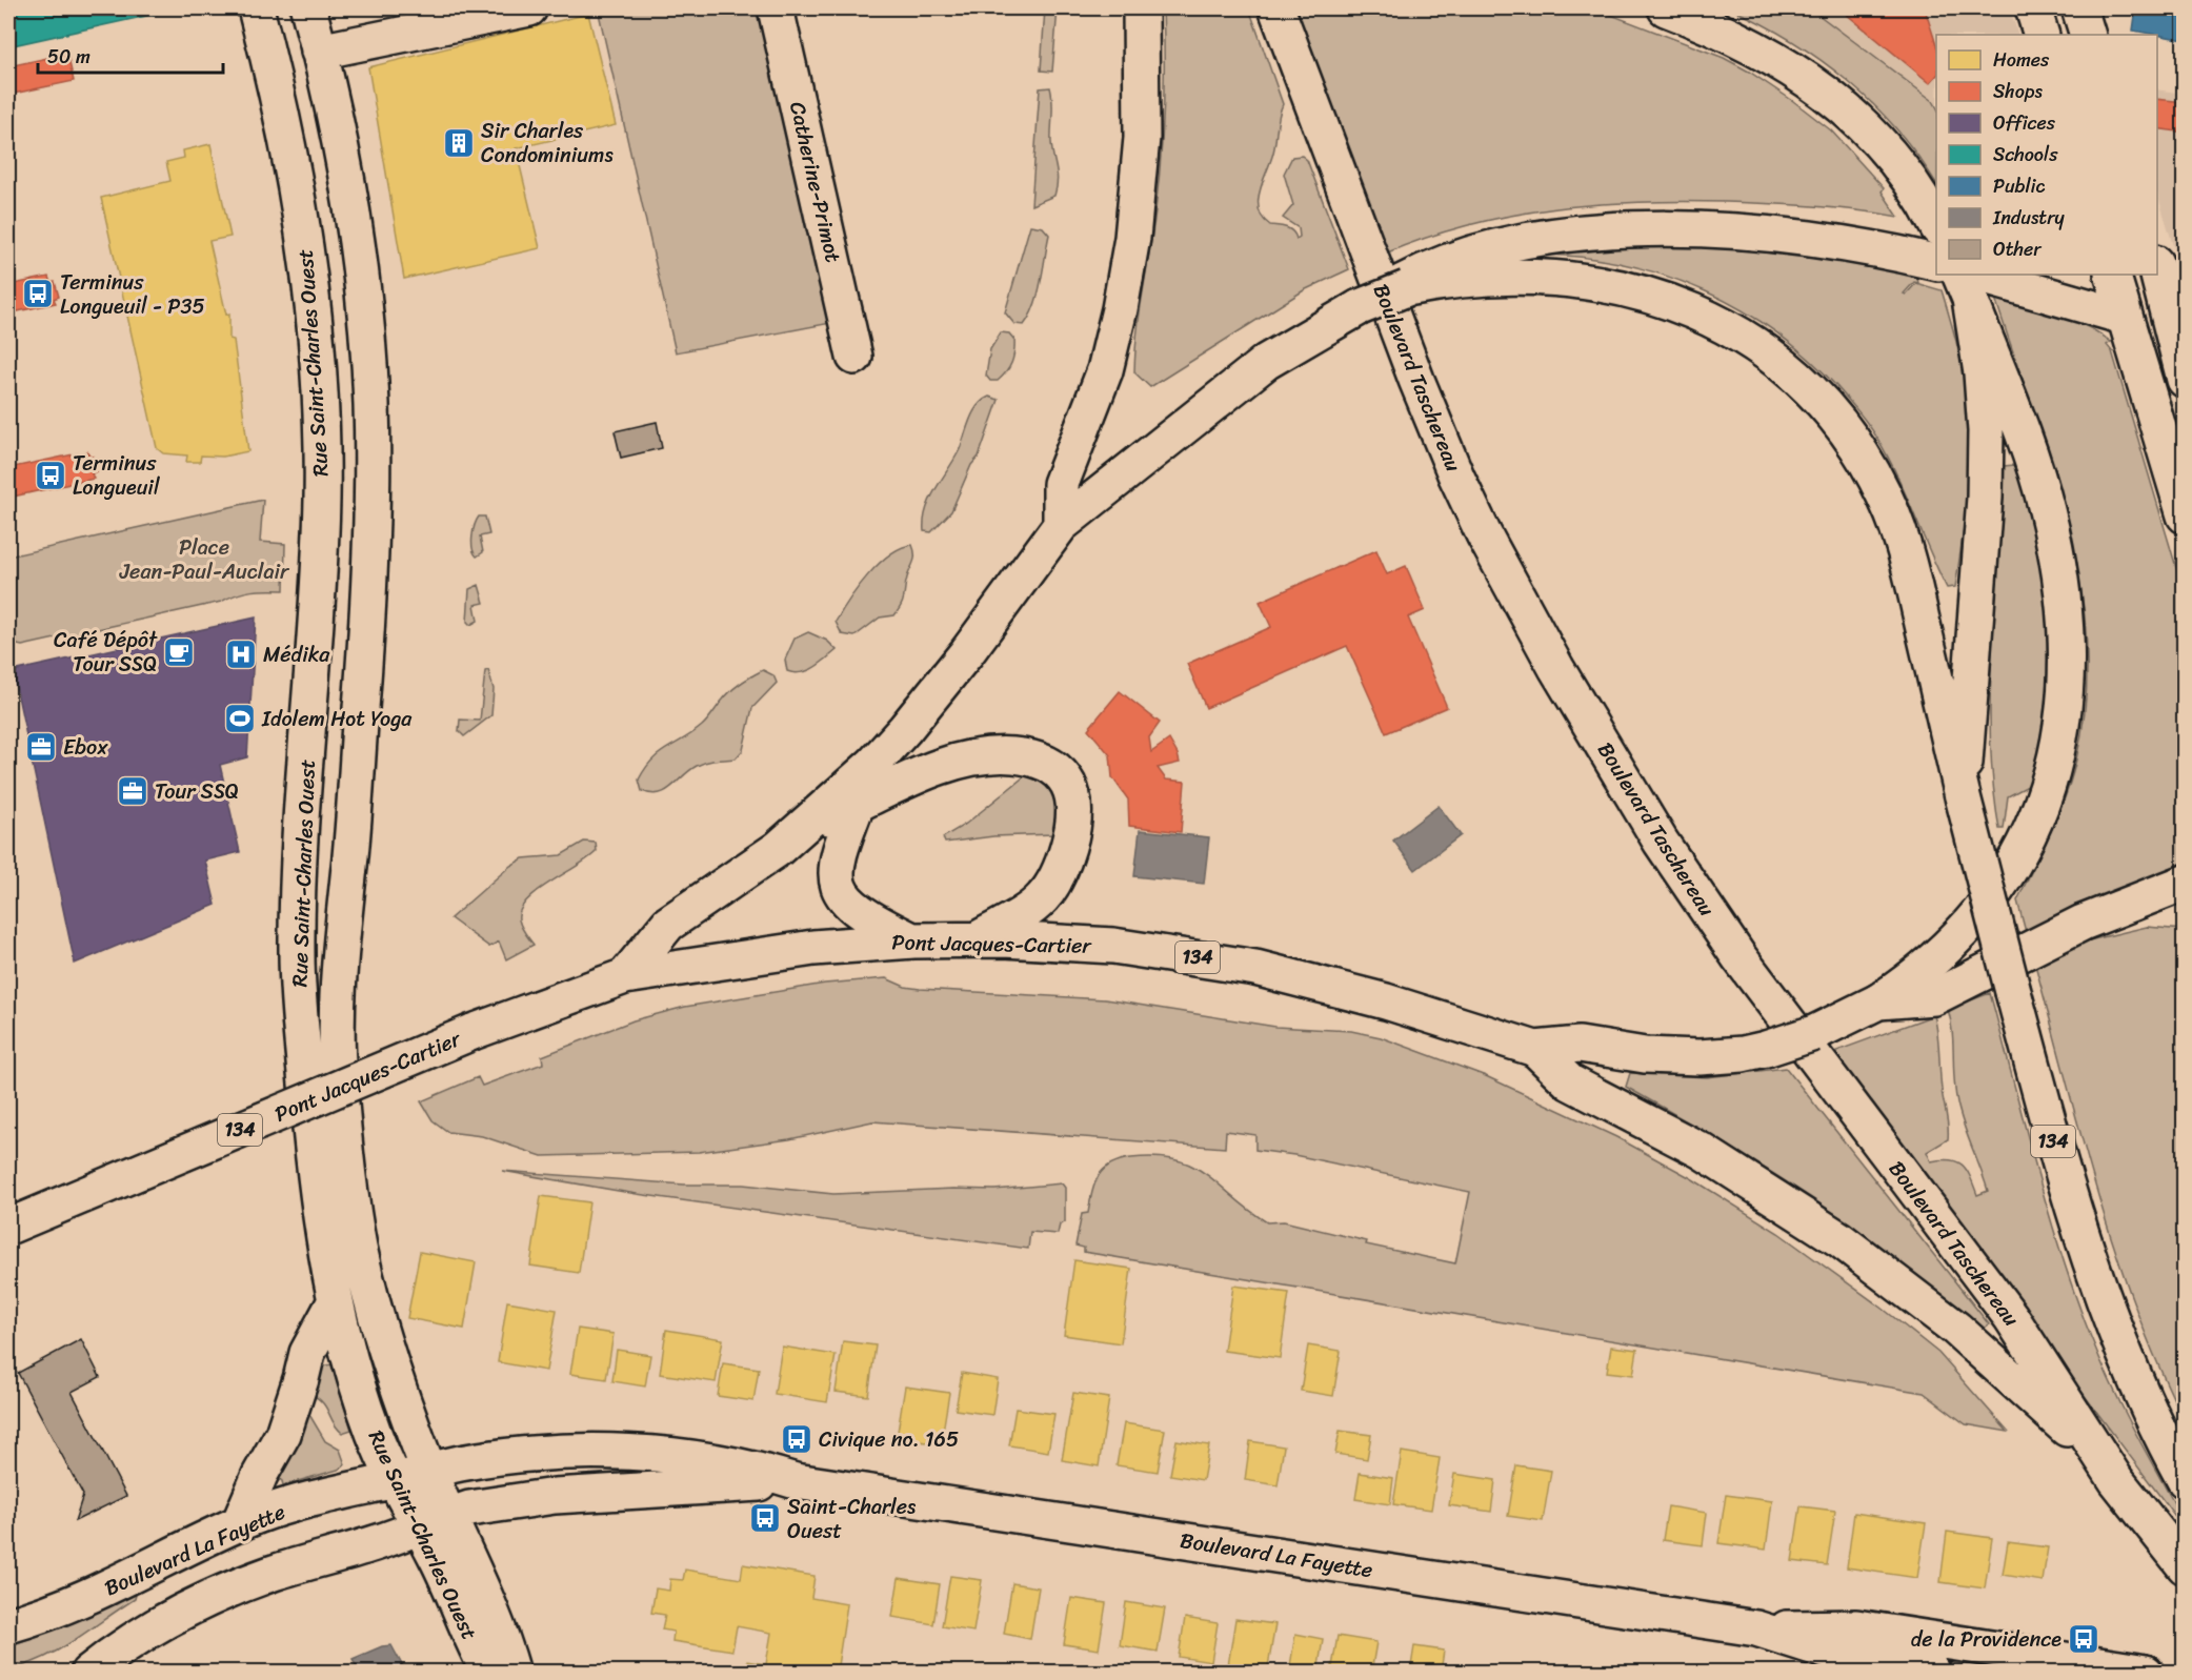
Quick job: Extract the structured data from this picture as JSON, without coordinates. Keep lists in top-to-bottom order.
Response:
{
  "streets": {
    "main road": [
      "Catherine-Primot",
      "Rue Saint-Charles Ouest",
      "Boulevard Taschereau",
      "Pont Jacques-Cartier",
      "134",
      "Boulevard La Fayette"
    ]
  },
  "crossings": [
    ["Rue Saint-Charles Ouest", "Boulevard La Fayette"]
  ],
  "parks": ["Place Jean-Paul-Auclair"],
  "places": {
    "building": ["Sir Charles Condominiums"],
    "bus stop": [
      "Terminus Longueuil - P35",
      "Terminus Longueuil",
      "Civique no. 165",
      "Saint-Charles Ouest",
      "de la Providence"
    ],
    "cafe": ["Café Dépôt Tour SSQ"],
    "hospital": ["Médika"],
    "sports": ["Idolem Hot Yoga"],
    "office": ["Ebox", "Tour SSQ"]
  },
  "legend": [
    "Homes",
    "Shops",
    "Offices",
    "Schools",
    "Public",
    "Industry",
    "Other"
  ],
  "scale_bar": "50 m"
}
